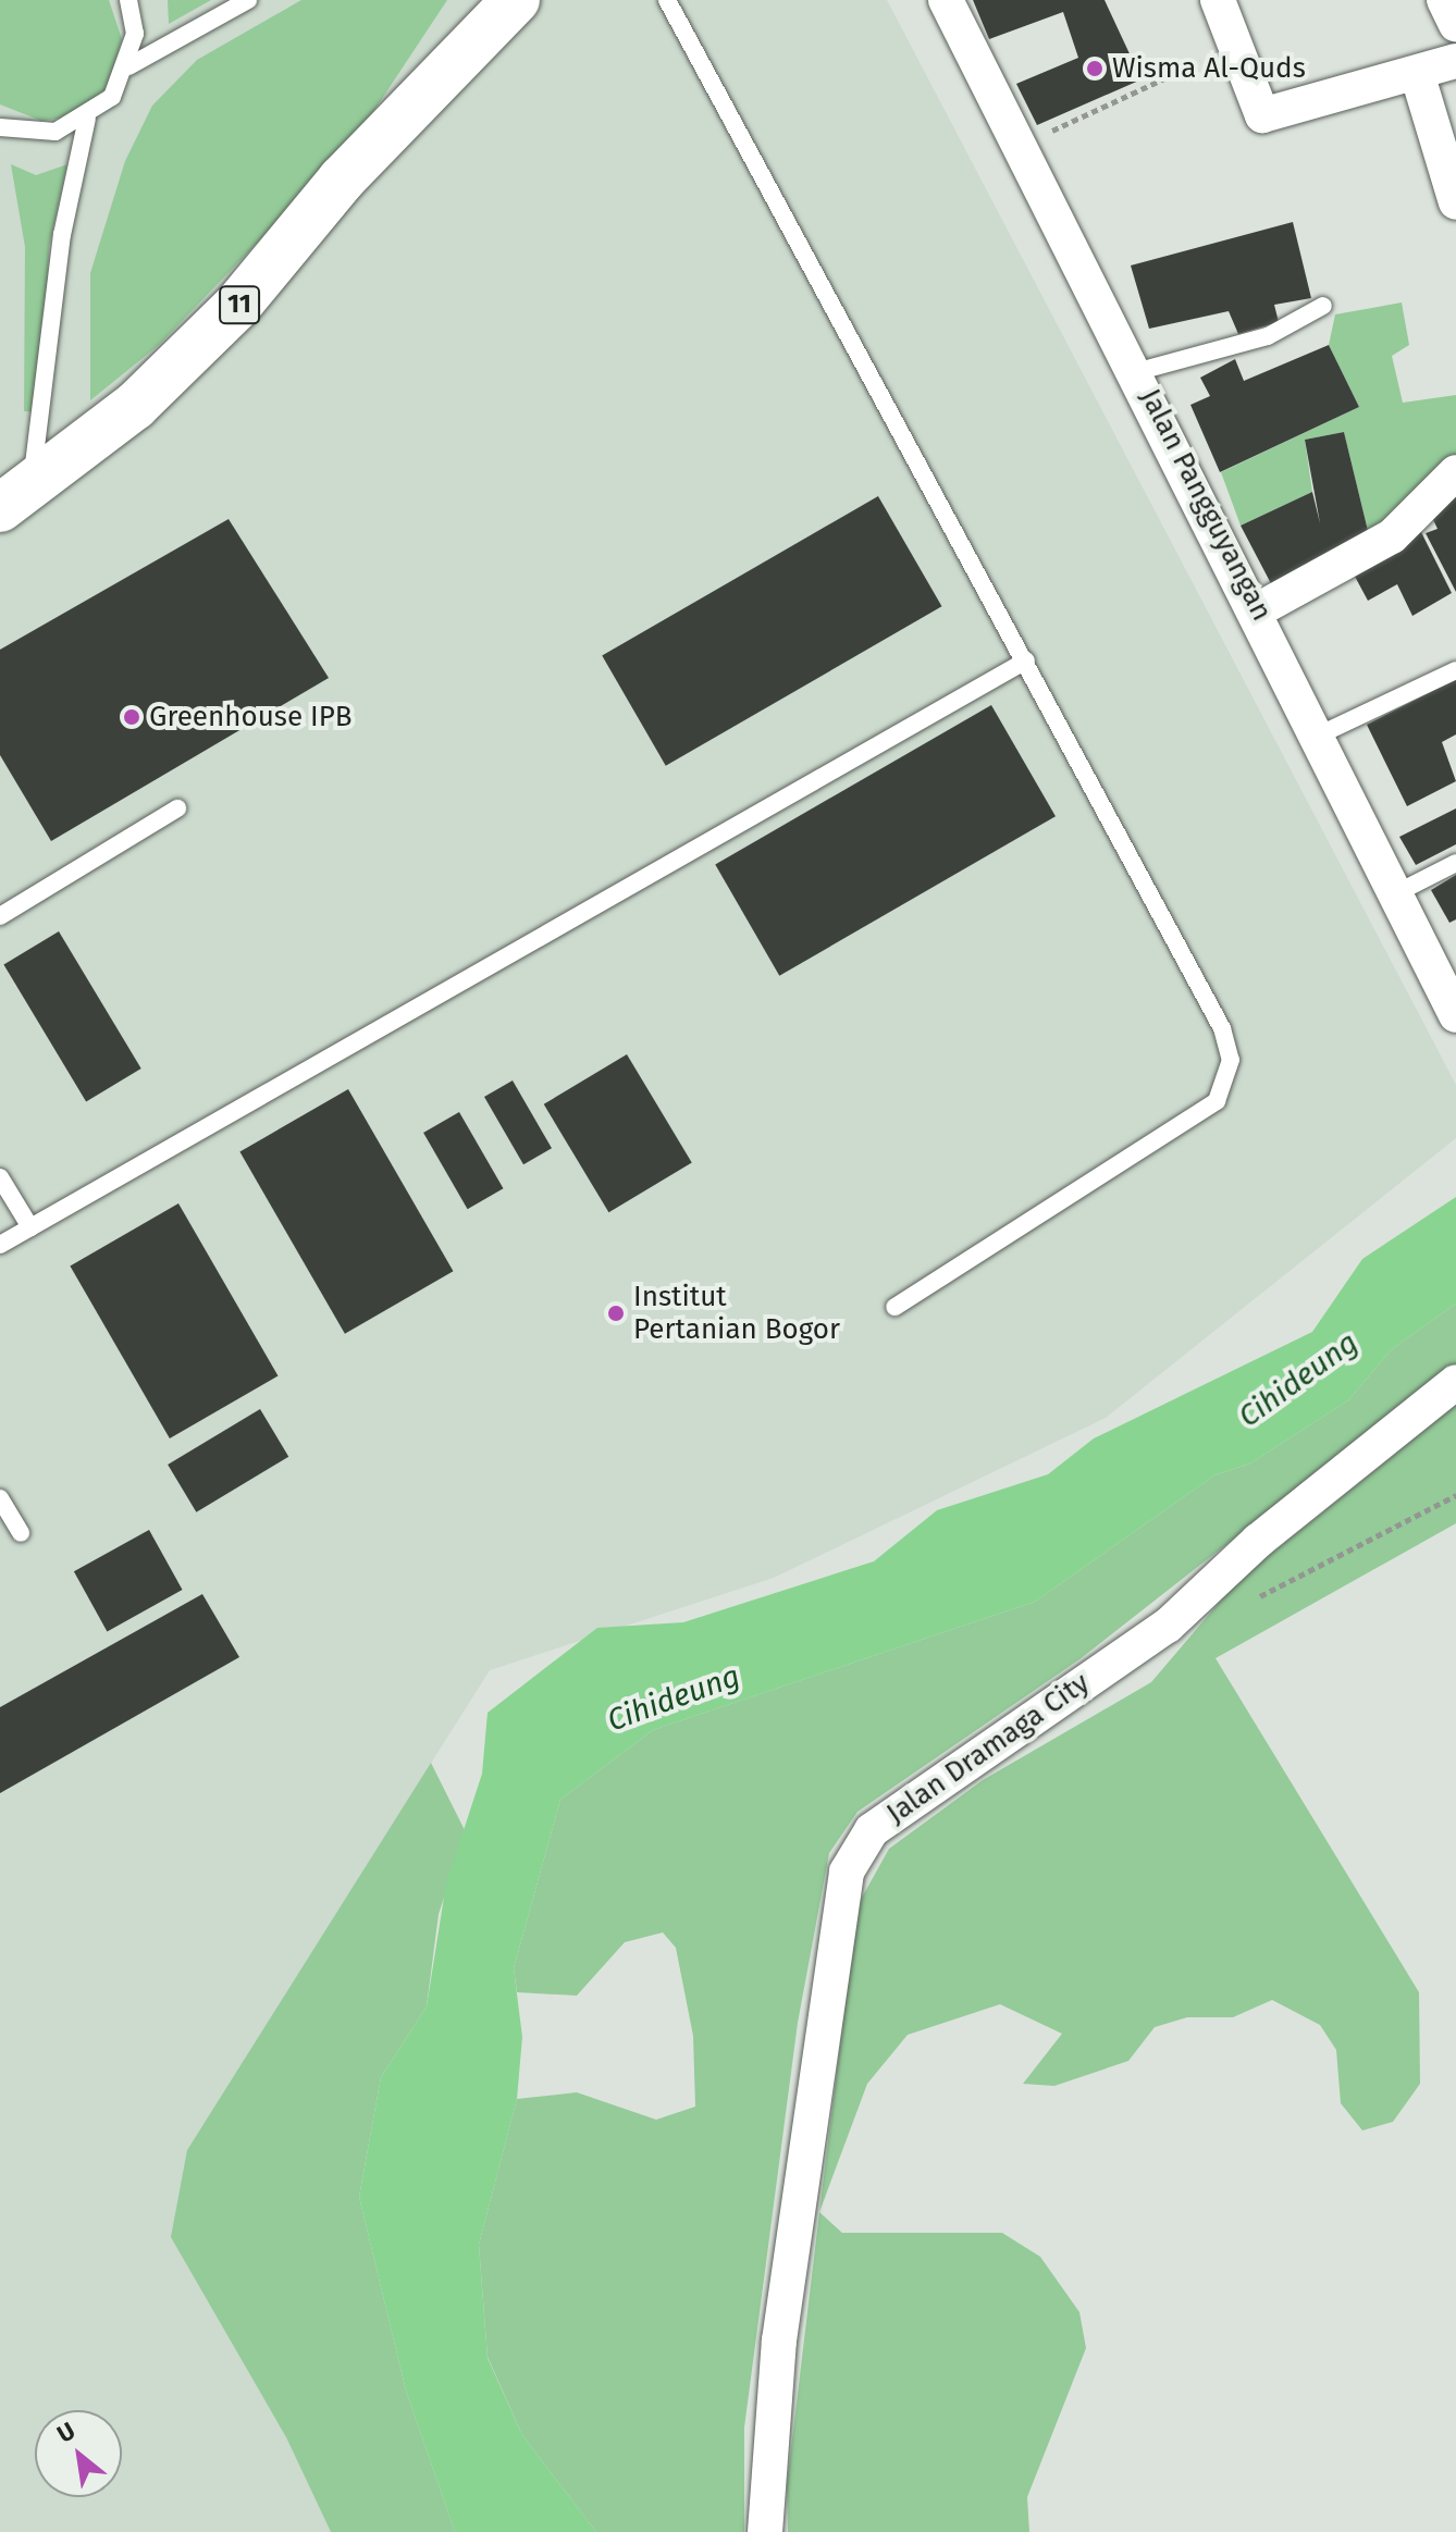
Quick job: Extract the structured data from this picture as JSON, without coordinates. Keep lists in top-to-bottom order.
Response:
{
  "streets": {
    "highway": ["11"],
    "street": ["Jalan Pangguyangan", "Jalan Dramaga City"]
  },
  "water": ["Cihideung"],
  "places": ["Wisma Al-Quds", "Greenhouse IPB", "Institut Pertanian Bogor"],
  "north": "top left"
}
